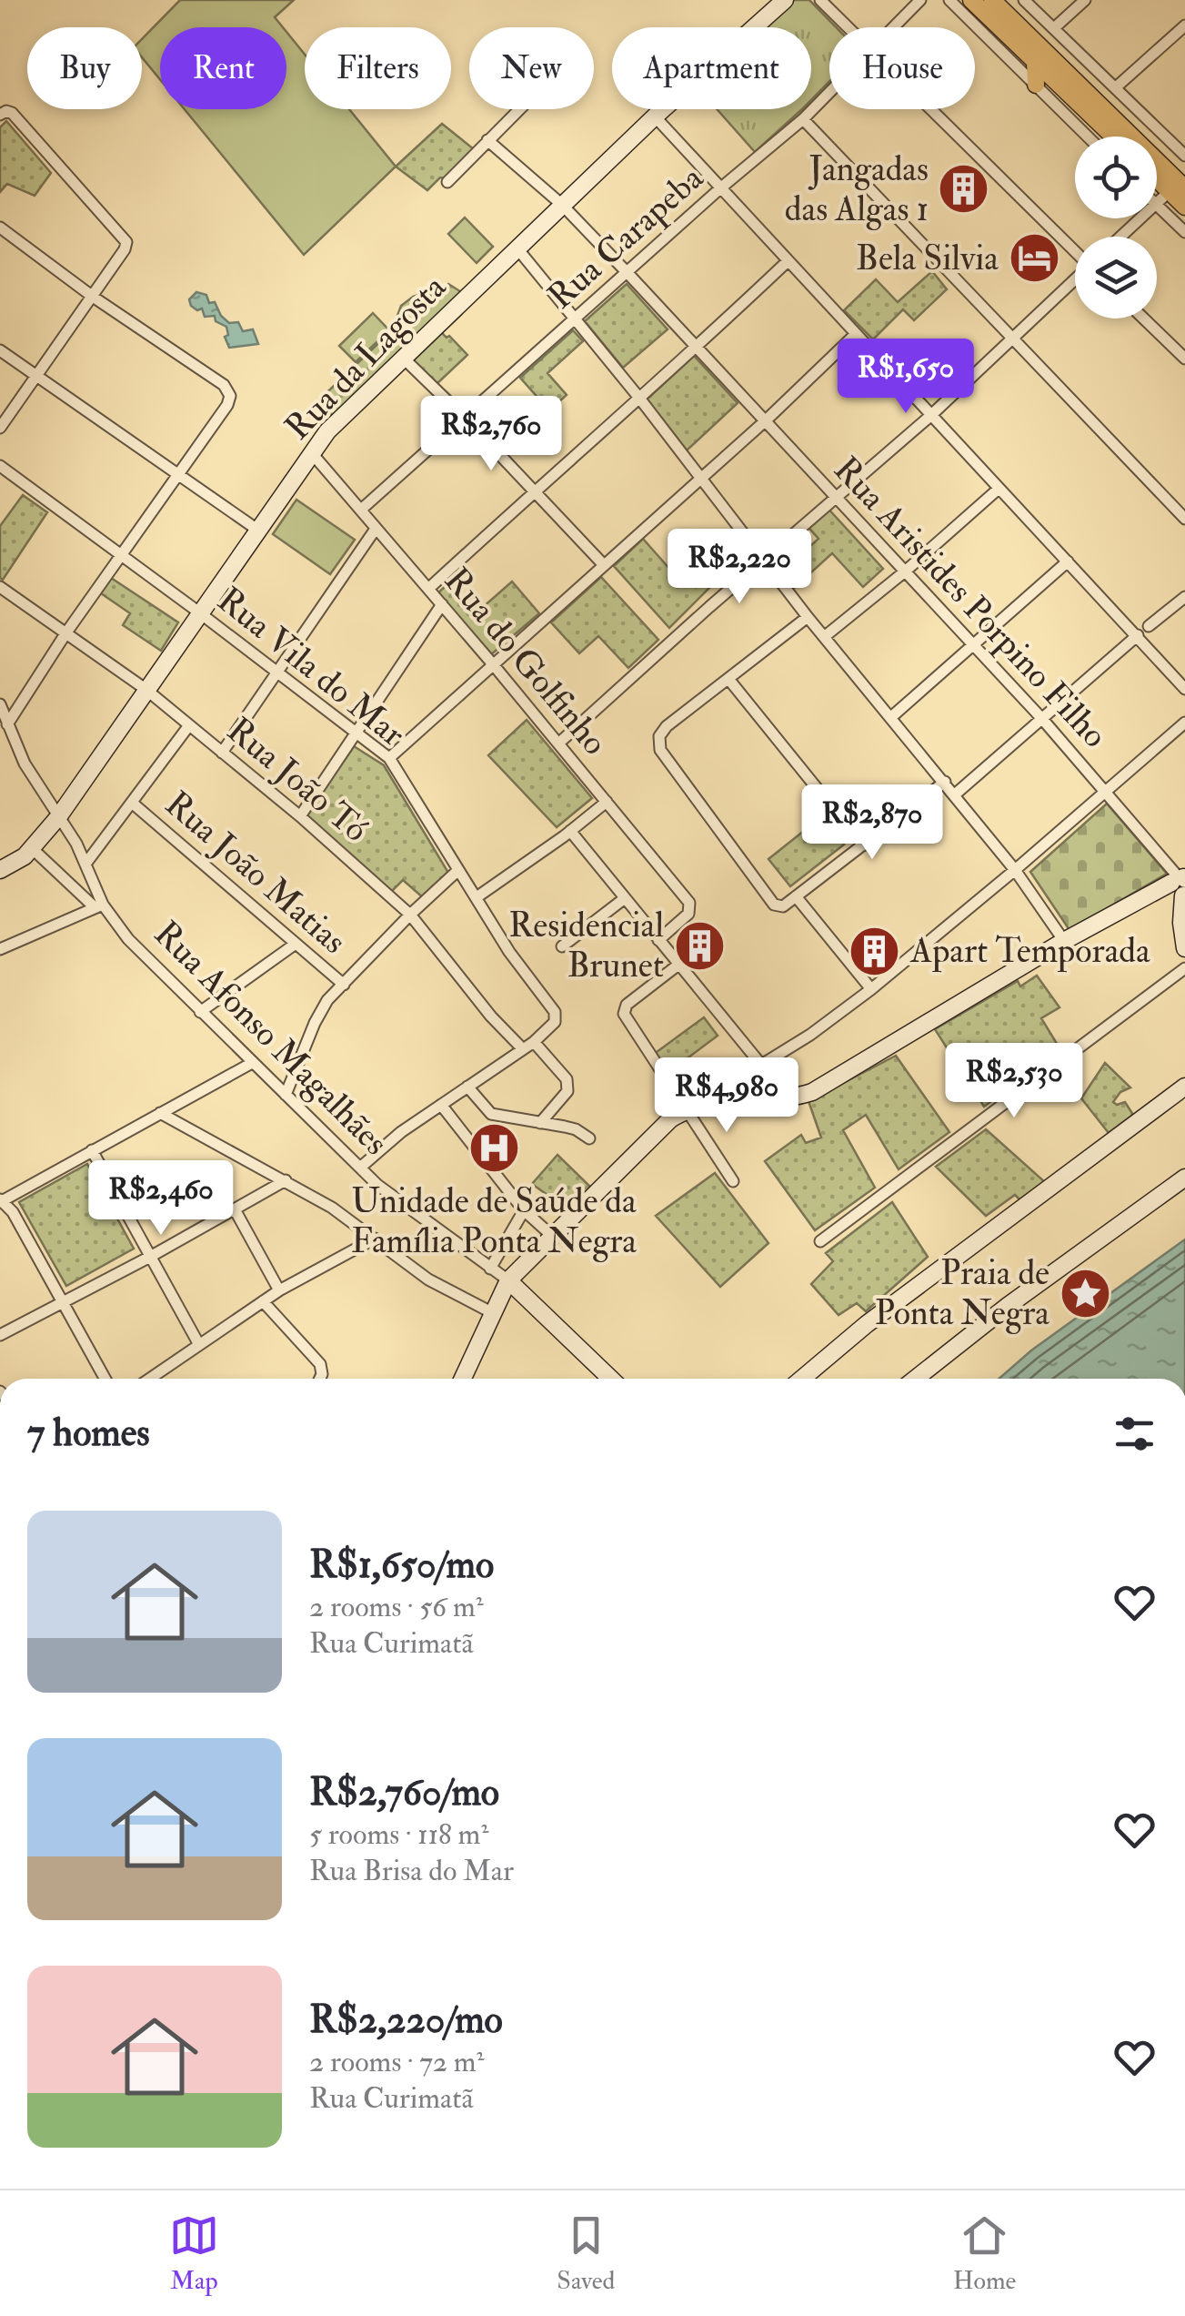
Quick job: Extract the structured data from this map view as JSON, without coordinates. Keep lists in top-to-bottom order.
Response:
{
  "streets": {
    "street": [
      "Rua Carapeba",
      "Rua da Lagosta",
      "Rua Aristides Porpino Filho",
      "Rua do Golfinho",
      "Rua Vila do Mar",
      "Rua João Tó",
      "Rua João Matias",
      "Rua Afonso Magalhães"
    ]
  },
  "crossings": [
    ["Rua Carapeba", "Rua Aristides Porpino Filho"],
    ["Rua Carapeba", "Rua do Golfinho"],
    ["Rua da Lagosta", "Rua Aristides Porpino Filho"],
    ["Rua da Lagosta", "Rua do Golfinho"],
    ["Rua da Lagosta", "Rua Vila do Mar"],
    ["Rua da Lagosta", "Rua João Tó"],
    ["Rua da Lagosta", "Rua Afonso Magalhães"]
  ],
  "places": {
    "building": ["Jangadas das Algas 1", "Residencial Brunet", "Apart Temporada"],
    "hotel": ["Bela Silvia"],
    "hospital": ["Unidade de Saúde da Família Ponta Negra"],
    "place": ["Praia de Ponta Negra"]
  },
  "page": {
    "chip": [
      "Buy",
      "Rent",
      "Filters",
      "New",
      "Apartment",
      "House"
    ],
    "price": [
      "R$1,650",
      "R$2,760",
      "R$2,220",
      "R$2,870",
      "R$2,530",
      "R$4,980",
      "R$2,460"
    ],
    "heading": "7 homes",
    "list": [
      {
        "name": "R$1,650/mo",
        "note": "2 rooms · 56 m² · Rua Curimatã"
      },
      {
        "name": "R$2,760/mo",
        "note": "5 rooms · 118 m² · Rua Brisa do Mar"
      },
      {
        "name": "R$2,220/mo",
        "note": "2 rooms · 72 m² · Rua Curimatã"
      }
    ],
    "tabs": ["Map", "Saved", "Home"]
  }
}
